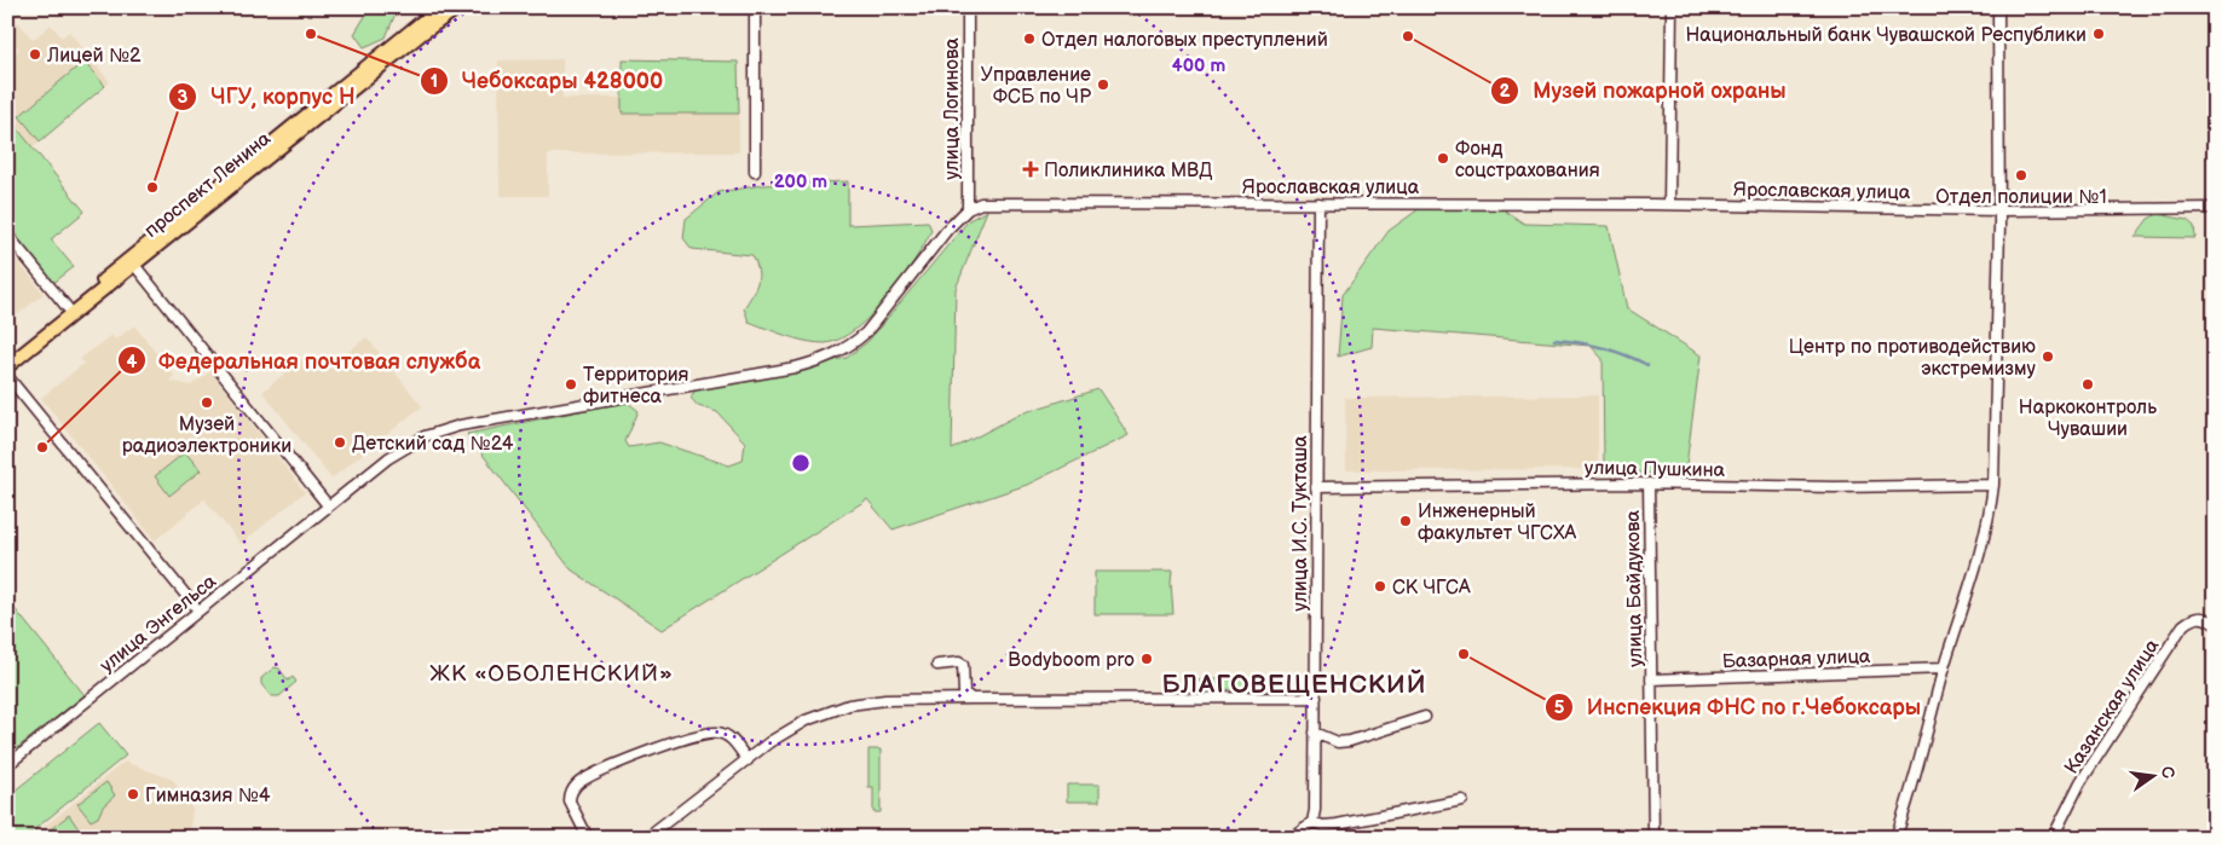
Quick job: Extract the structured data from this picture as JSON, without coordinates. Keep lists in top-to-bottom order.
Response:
{
  "streets": {
    "main road": ["проспект Ленина"],
    "street": [
      "улица Логинова",
      "Ярославская улица",
      "улица Пушкина",
      "улица И.С. Тукташа",
      "улица Байдукова",
      "улица Энгельса",
      "Базарная улица",
      "Казанская улица"
    ]
  },
  "crossings": [
    ["улица Логинова", "Ярославская улица"],
    ["Ярославская улица", "улица И.С. Тукташа"],
    ["улица Пушкина", "улица И.С. Тукташа"],
    ["улица Пушкина", "улица Байдукова"],
    ["улица Байдукова", "Базарная улица"]
  ],
  "districts": ["ЖК «ОБОЛЕНСКИЙ»", "БЛАГОВЕЩЕНСКИЙ"],
  "places": {
    "other": [
      "Чебоксары 428000",
      "Национальный банк Чувашской Республики",
      "Музей пожарной охраны",
      "Отдел налоговых преступлений",
      "Лицей №2",
      "Управление ФСБ по ЧР",
      "Фонд соцстрахования",
      "Отдел полиции №1",
      "ЧГУ, корпус Н",
      "Центр по противодействию экстремизму",
      "Территория фитнеса",
      "Наркоконтроль Чувашии",
      "Музей радиоэлектроники",
      "Детский сад №24",
      "Федеральная почтовая служба",
      "Инженерный факультет ЧГСХА",
      "СК ЧГСА",
      "Инспекция ФНС по г.Чебоксары",
      "Bodyboom pro",
      "Гимназия №4"
    ],
    "health": ["Поликлиника МВД"]
  },
  "north": "right",
  "rings": ["400 m", "200 m"]
}
